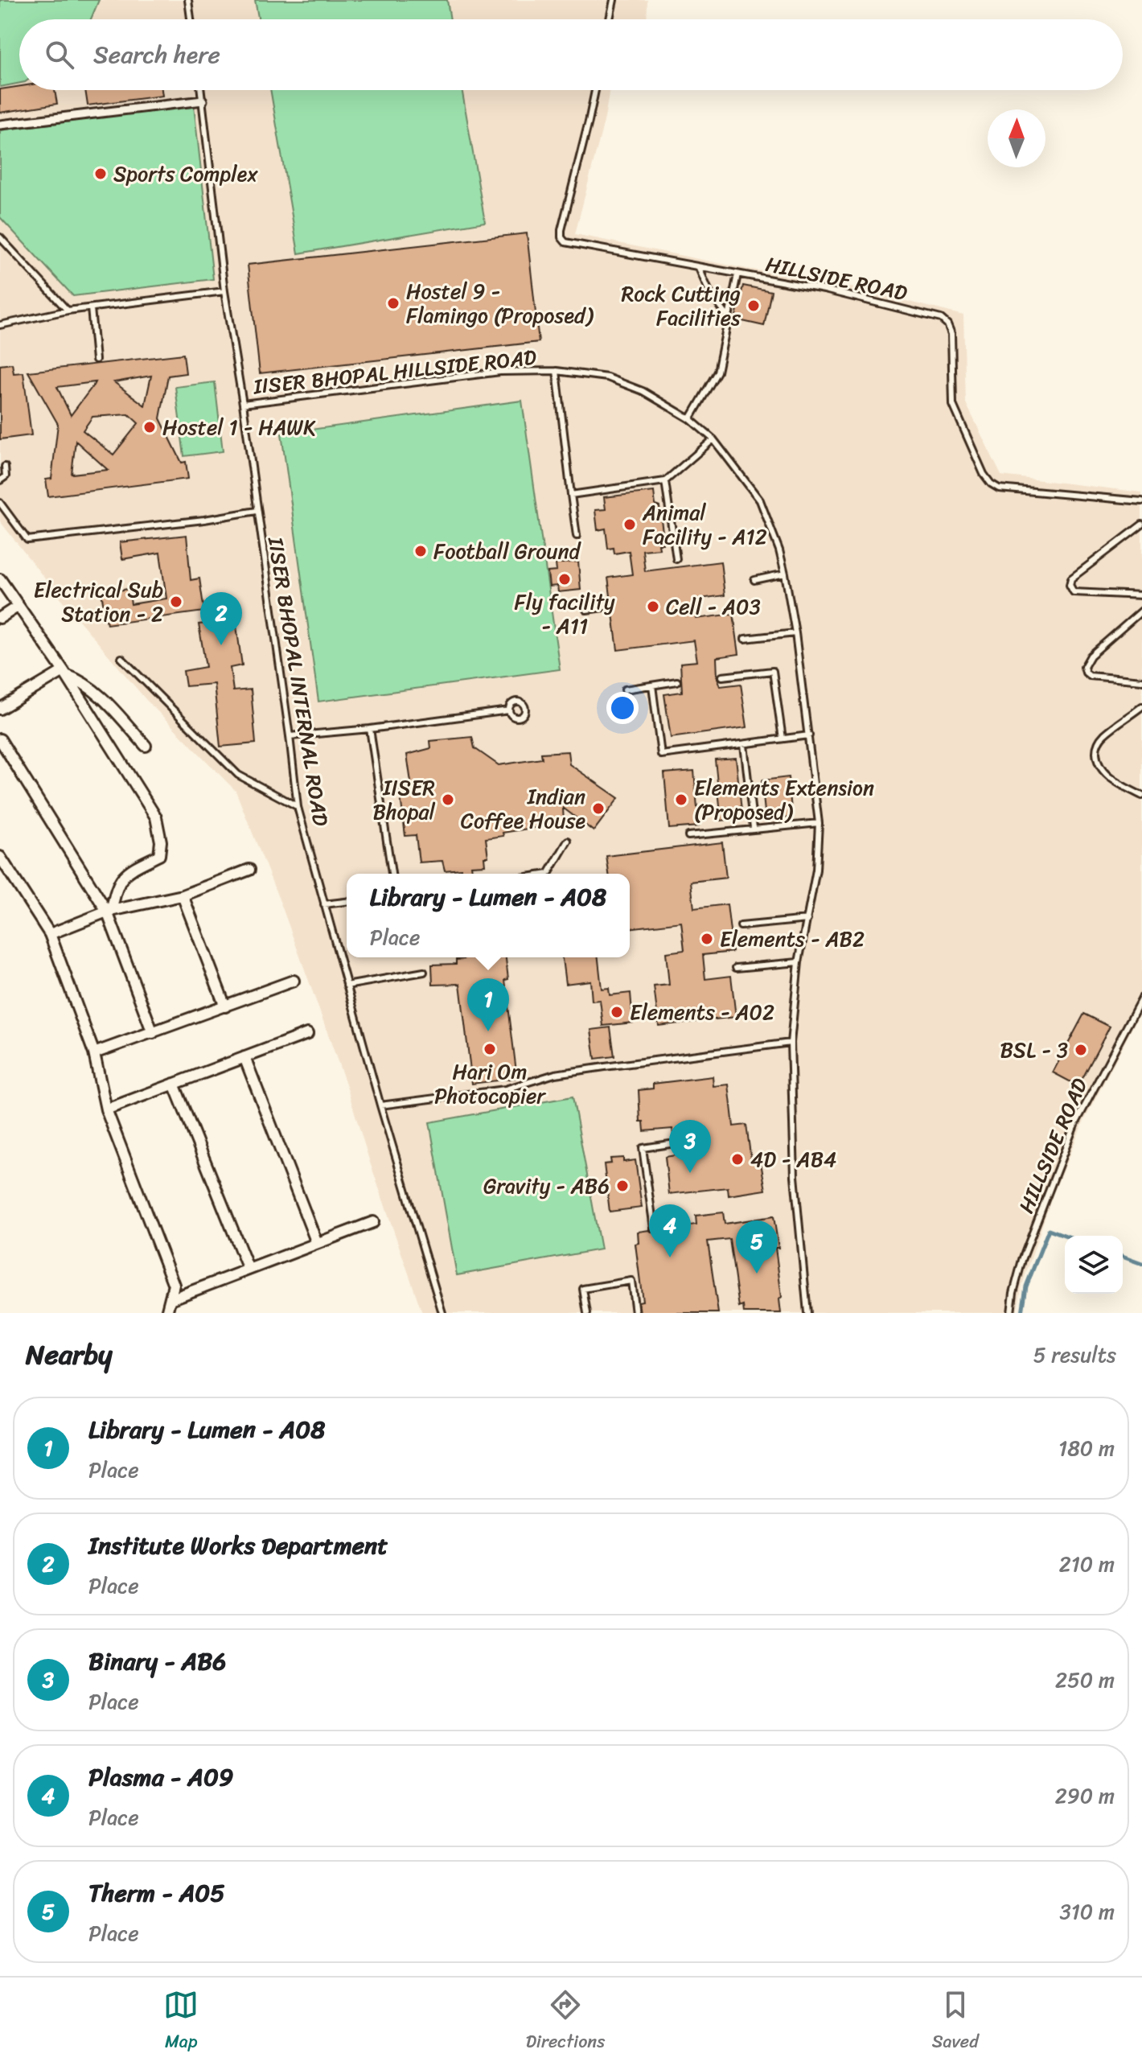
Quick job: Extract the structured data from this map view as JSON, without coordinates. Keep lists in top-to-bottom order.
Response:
{
  "streets": {
    "lane": ["HILLSIDE ROAD", "IISER BHOPAL HILLSIDE ROAD", "IISER BHOPAL INTERNAL ROAD"]
  },
  "crossings": [
    ["IISER BHOPAL HILLSIDE ROAD", "IISER BHOPAL INTERNAL ROAD"]
  ],
  "places": [
    "Sports Complex",
    "Hostel 9 - Flamingo (Proposed)",
    "Rock Cutting Facilities",
    "Hostel 1 - HAWK",
    "Animal Facility - A12",
    "Football Ground",
    "Fly facility - A11",
    "Electrical Sub Station - 2",
    "Cell - A03",
    "IISER Bhopal",
    "Elements Extension (Proposed)",
    "Indian Coffee House",
    "Elements - AB2",
    "Elements - A02",
    "Hari Om Photocopier",
    "BSL - 3",
    "4D - AB4",
    "Gravity - AB6"
  ],
  "north": "top",
  "page": {
    "search": "Search here",
    "pins": [
      "2",
      "1",
      "3",
      "4",
      "5"
    ],
    "popup": ["Library - Lumen - A08", "Place"],
    "heading": ["Nearby", "5 results"],
    "list": [
      {
        "mark": "1",
        "name": "Library - Lumen - A08",
        "note": "Place",
        "value": "180 m"
      },
      {
        "mark": "2",
        "name": "Institute Works Department",
        "note": "Place",
        "value": "210 m"
      },
      {
        "mark": "3",
        "name": "Binary - AB6",
        "note": "Place",
        "value": "250 m"
      },
      {
        "mark": "4",
        "name": "Plasma - A09",
        "note": "Place",
        "value": "290 m"
      },
      {
        "mark": "5",
        "name": "Therm - A05",
        "note": "Place",
        "value": "310 m"
      }
    ],
    "nav": ["Map", "Directions", "Saved"]
  }
}
